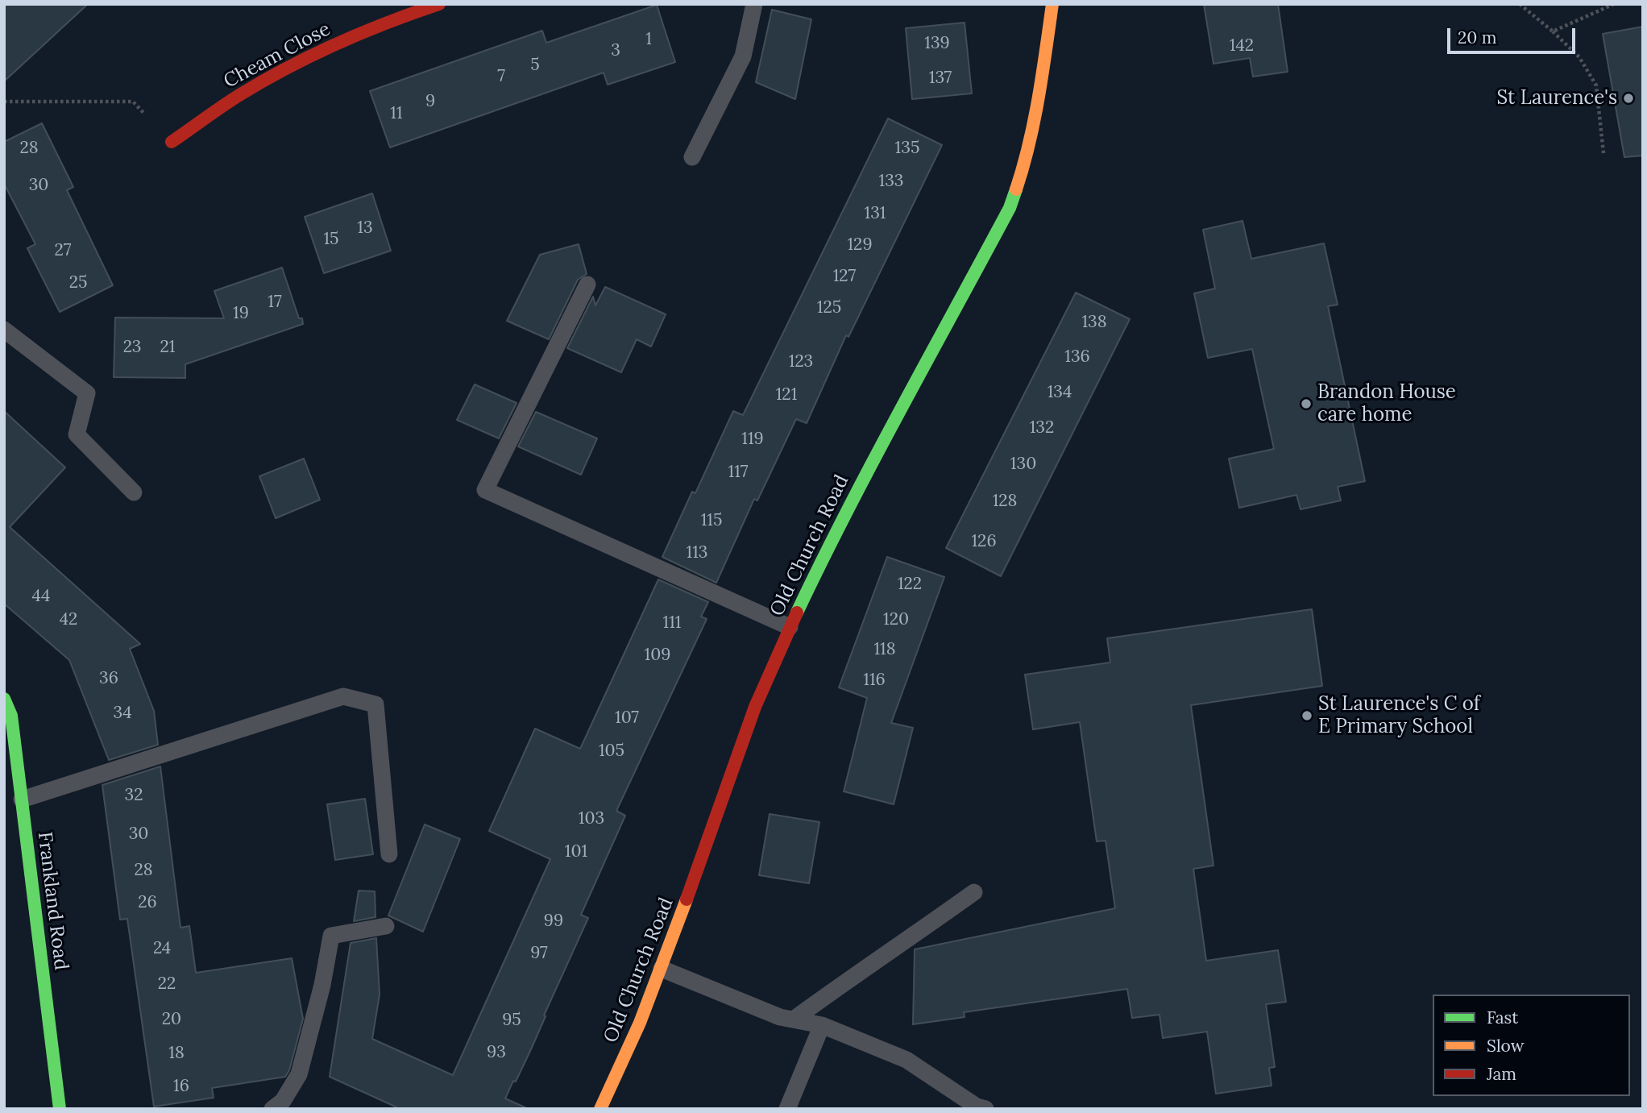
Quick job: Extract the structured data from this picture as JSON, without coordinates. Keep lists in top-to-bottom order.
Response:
{
  "streets": {
    "main road": ["Cheam Close", "Old Church Road", "Frankland Road"]
  },
  "places": ["St Laurence's", "Brandon House care home", "St Laurence's C of E Primary School"],
  "house_numbers": [
    "1",
    "139",
    "142",
    "3",
    "5",
    "7",
    "137",
    "9",
    "11",
    "28",
    "135",
    "133",
    "30",
    "131",
    "13",
    "15",
    "129",
    "27",
    "127",
    "25",
    "17",
    "125",
    "19",
    "138",
    "23",
    "21",
    "136",
    "123",
    "134",
    "121",
    "132",
    "119",
    "130",
    "117",
    "128",
    "115",
    "126",
    "113",
    "122",
    "44",
    "42",
    "120",
    "111",
    "118",
    "109",
    "36",
    "116",
    "34",
    "107",
    "105",
    "32",
    "103",
    "30",
    "101",
    "28",
    "26",
    "99",
    "24",
    "97",
    "22",
    "20",
    "95",
    "93",
    "18",
    "16"
  ],
  "legend": ["Fast", "Slow", "Jam"],
  "scale_bar": "20 m"
}
